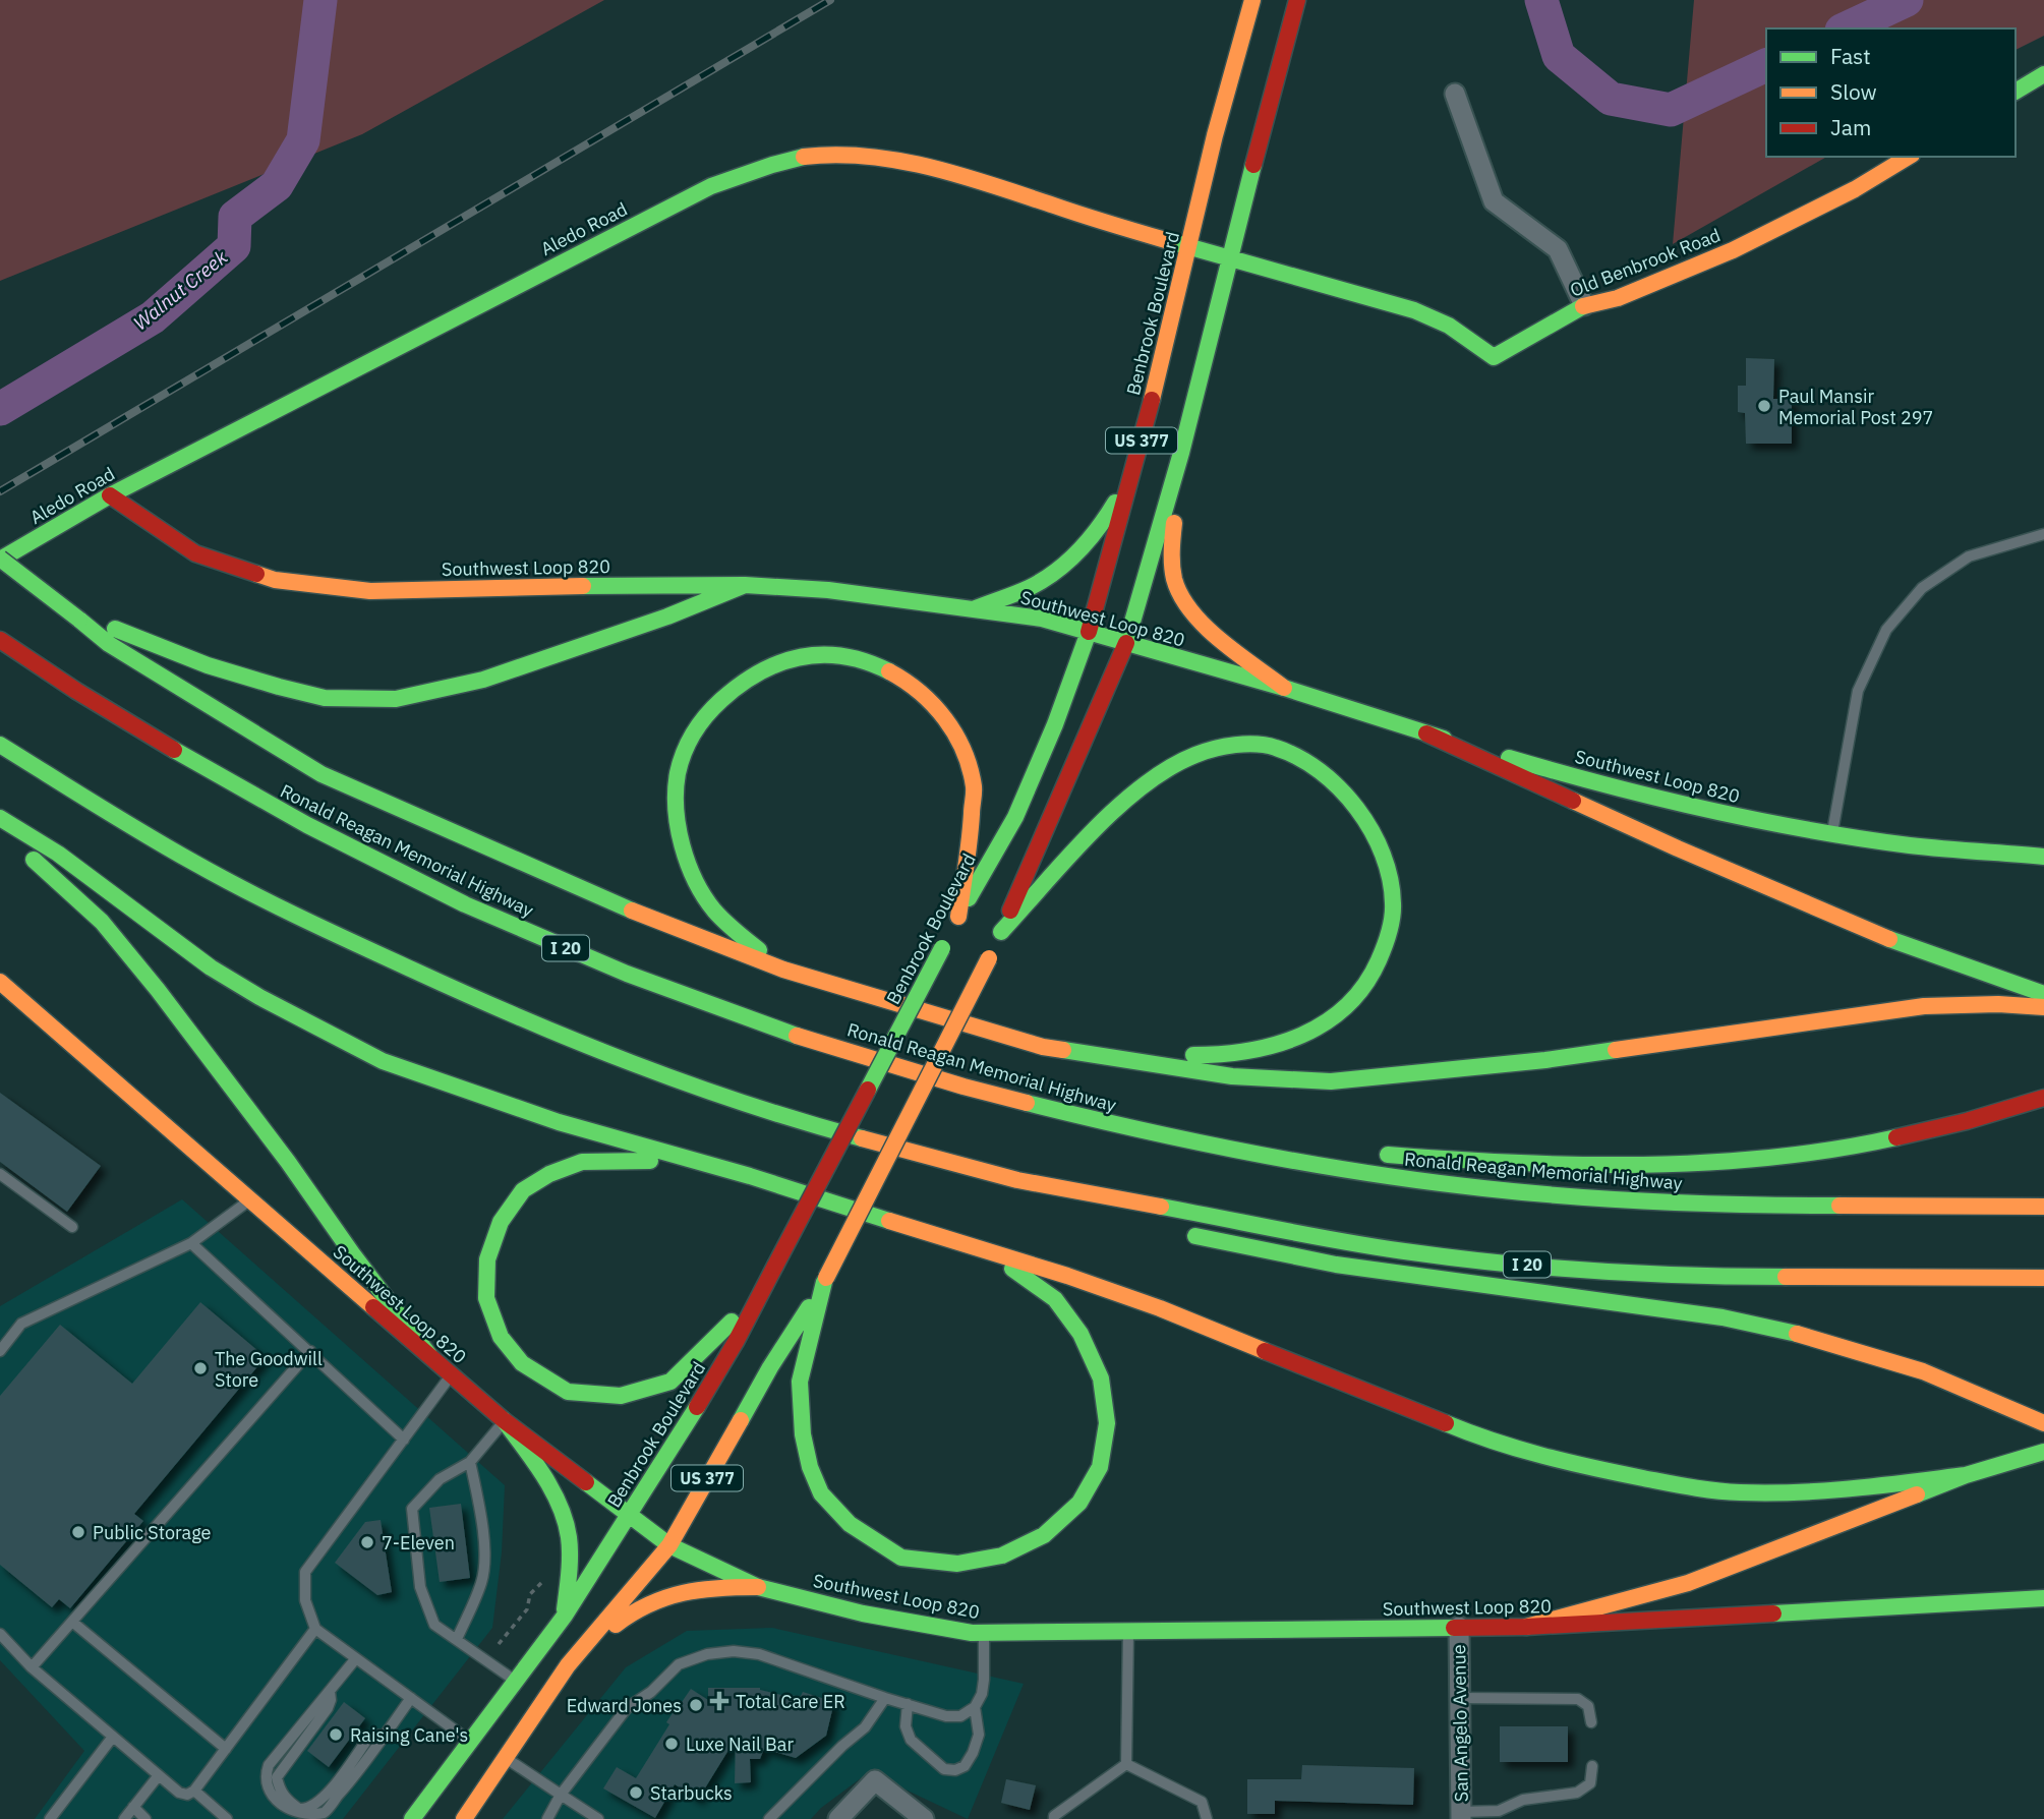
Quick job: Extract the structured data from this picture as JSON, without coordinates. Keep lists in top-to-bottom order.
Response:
{
  "streets": {
    "main road": [
      "Aledo Road",
      "Old Benbrook Road",
      "Benbrook Boulevard",
      "US 377",
      "Southwest Loop 820",
      "Ronald Reagan Memorial Highway",
      "I 20"
    ],
    "street": ["San Angelo Avenue"]
  },
  "crossings": [
    ["Aledo Road", "Old Benbrook Road"],
    ["Aledo Road", "Benbrook Boulevard"],
    ["Aledo Road", "US 377"],
    ["Aledo Road", "Southwest Loop 820"],
    ["Old Benbrook Road", "US 377"],
    ["Benbrook Boulevard", "Southwest Loop 820"],
    ["US 377", "Southwest Loop 820"],
    ["Southwest Loop 820", "San Angelo Avenue"]
  ],
  "water": ["Walnut Creek"],
  "places": {
    "other": [
      "Paul Mansir Memorial Post 297",
      "The Goodwill Store",
      "Public Storage",
      "7-Eleven",
      "Edward Jones",
      "Raising Cane's",
      "Luxe Nail Bar",
      "Starbucks"
    ],
    "health": ["Total Care ER"]
  },
  "legend": ["Fast", "Slow", "Jam"]
}
